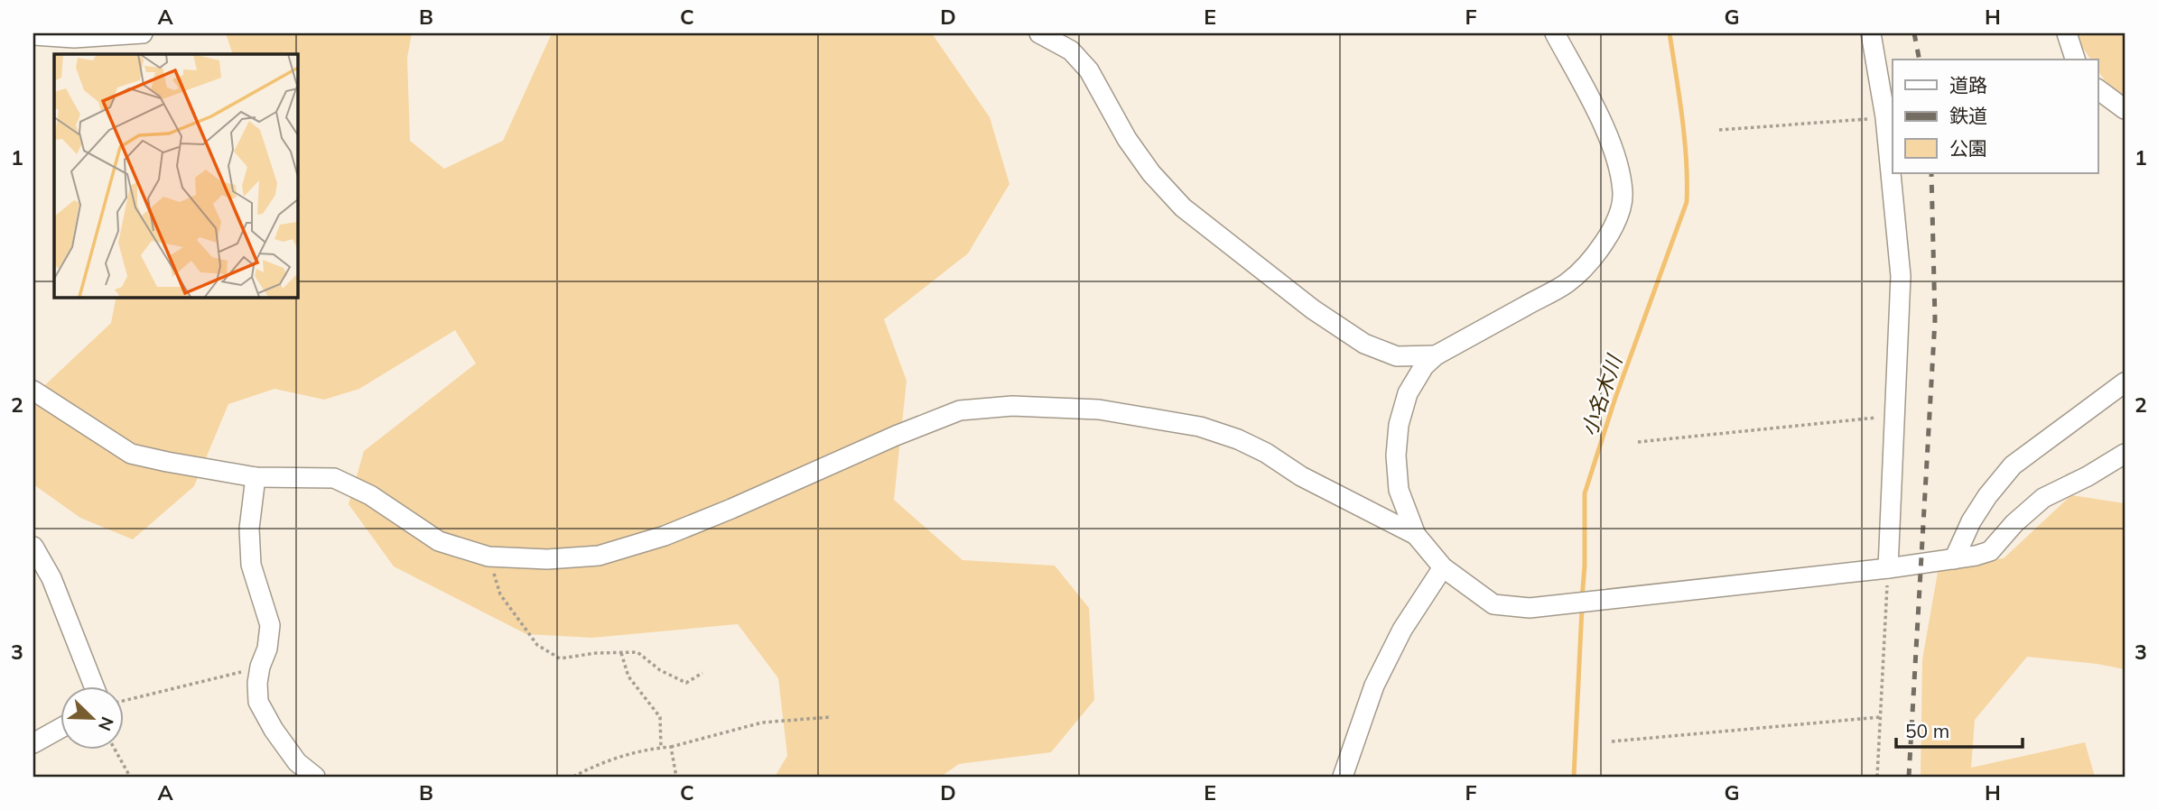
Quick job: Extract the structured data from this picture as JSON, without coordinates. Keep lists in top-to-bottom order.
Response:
{
  "water": ["小名木川"],
  "legend": ["道路", "鉄道", "公園"],
  "scale_bar": "50 m",
  "north": "bottom right",
  "grid": {
    "columns": [
      "A",
      "B",
      "C",
      "D",
      "E",
      "F",
      "G",
      "H"
    ],
    "rows": ["1", "2", "3"]
  }
}
